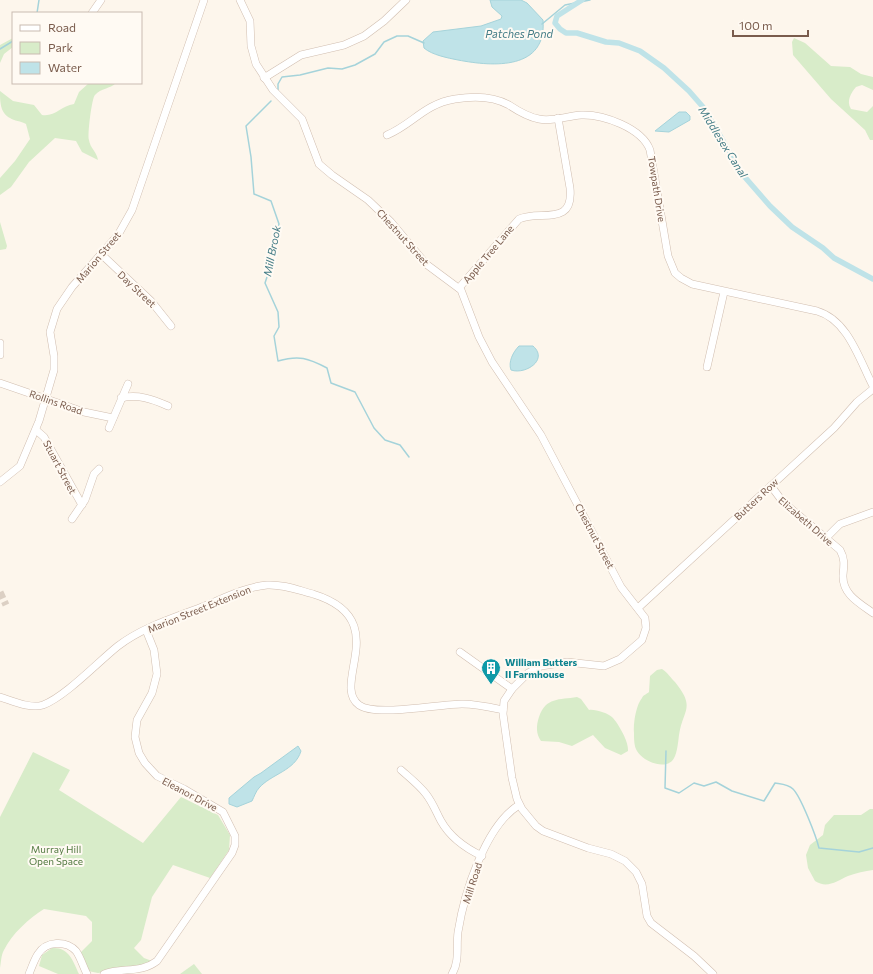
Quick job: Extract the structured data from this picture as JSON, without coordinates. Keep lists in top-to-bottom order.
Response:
{
  "streets": {
    "street": [
      "Towpath Drive",
      "Chestnut Street",
      "Apple Tree Lane",
      "Marion Street",
      "Day Street",
      "Rollins Road",
      "Stuart Street",
      "Butters Row",
      "Elizabeth Drive",
      "Marion Street Extension",
      "Eleanor Drive",
      "Mill Road"
    ]
  },
  "crossings": [
    ["Towpath Drive", "Apple Tree Lane"],
    ["Towpath Drive", "Butters Row"],
    ["Chestnut Street", "Apple Tree Lane"],
    ["Chestnut Street", "Butters Row"],
    ["Chestnut Street", "Marion Street Extension"],
    ["Chestnut Street", "Mill Road"],
    ["Marion Street", "Day Street"],
    ["Marion Street", "Rollins Road"],
    ["Marion Street", "Stuart Street"],
    ["Butters Row", "Elizabeth Drive"],
    ["Marion Street Extension", "Eleanor Drive"]
  ],
  "water": ["Patches Pond", "Middlesex Canal", "Mill Brook"],
  "parks": ["Murray Hill Open Space"],
  "places": {
    "building": ["William Butters II Farmhouse"]
  },
  "legend": ["Road", "Park", "Water"],
  "scale_bar": "100 m"
}
